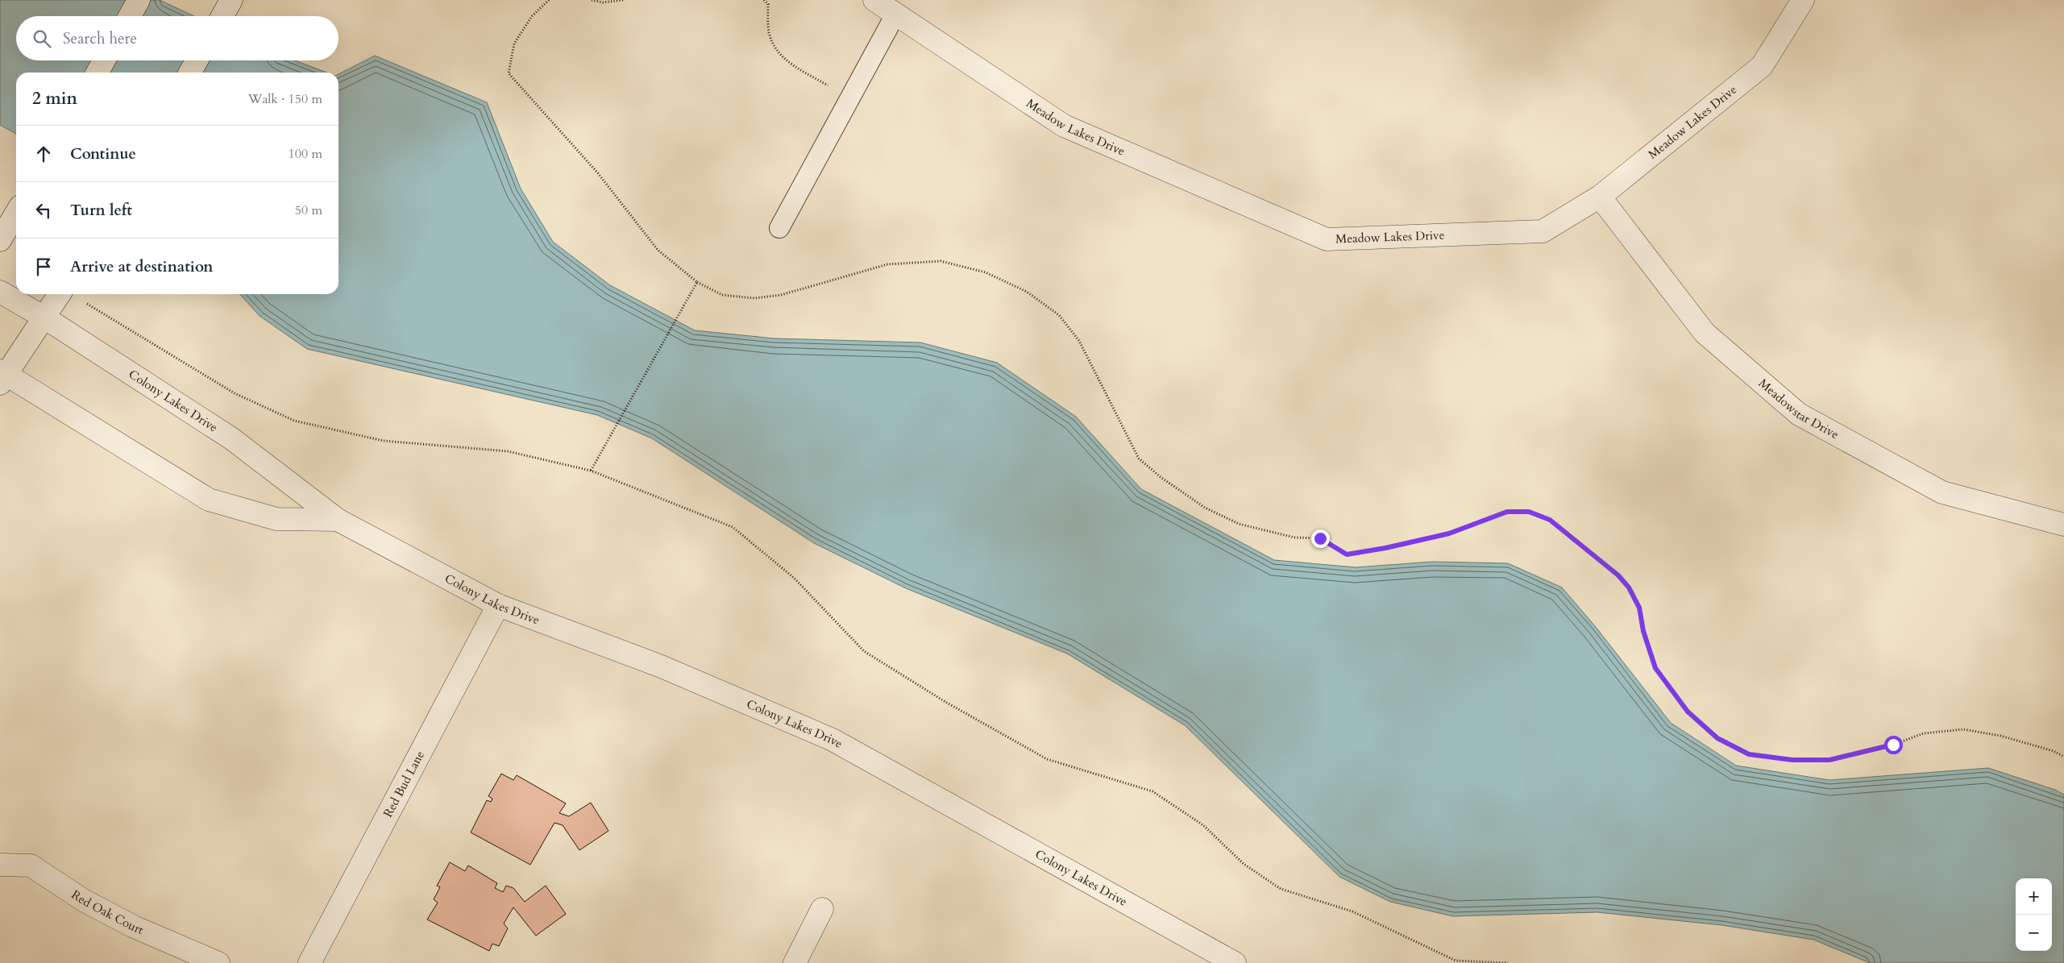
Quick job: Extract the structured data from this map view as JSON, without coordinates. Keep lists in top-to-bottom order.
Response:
{
  "streets": {
    "street": [
      "Meadow Lakes Drive",
      "Colony Lakes Drive",
      "Meadowstar Drive",
      "Red Bud Lane",
      "Red Oak Court"
    ]
  },
  "crossings": [
    ["Meadow Lakes Drive", "Meadowstar Drive"],
    ["Colony Lakes Drive", "Red Bud Lane"]
  ],
  "page": {
    "search": "Search here",
    "heading": ["2 min", "Walk · 150 m"],
    "list": [
      ["Continue", "100 m"],
      ["Turn left", "50 m"],
      "Arrive at destination"
    ],
    "map_buttons": ["+", "−"]
  }
}
